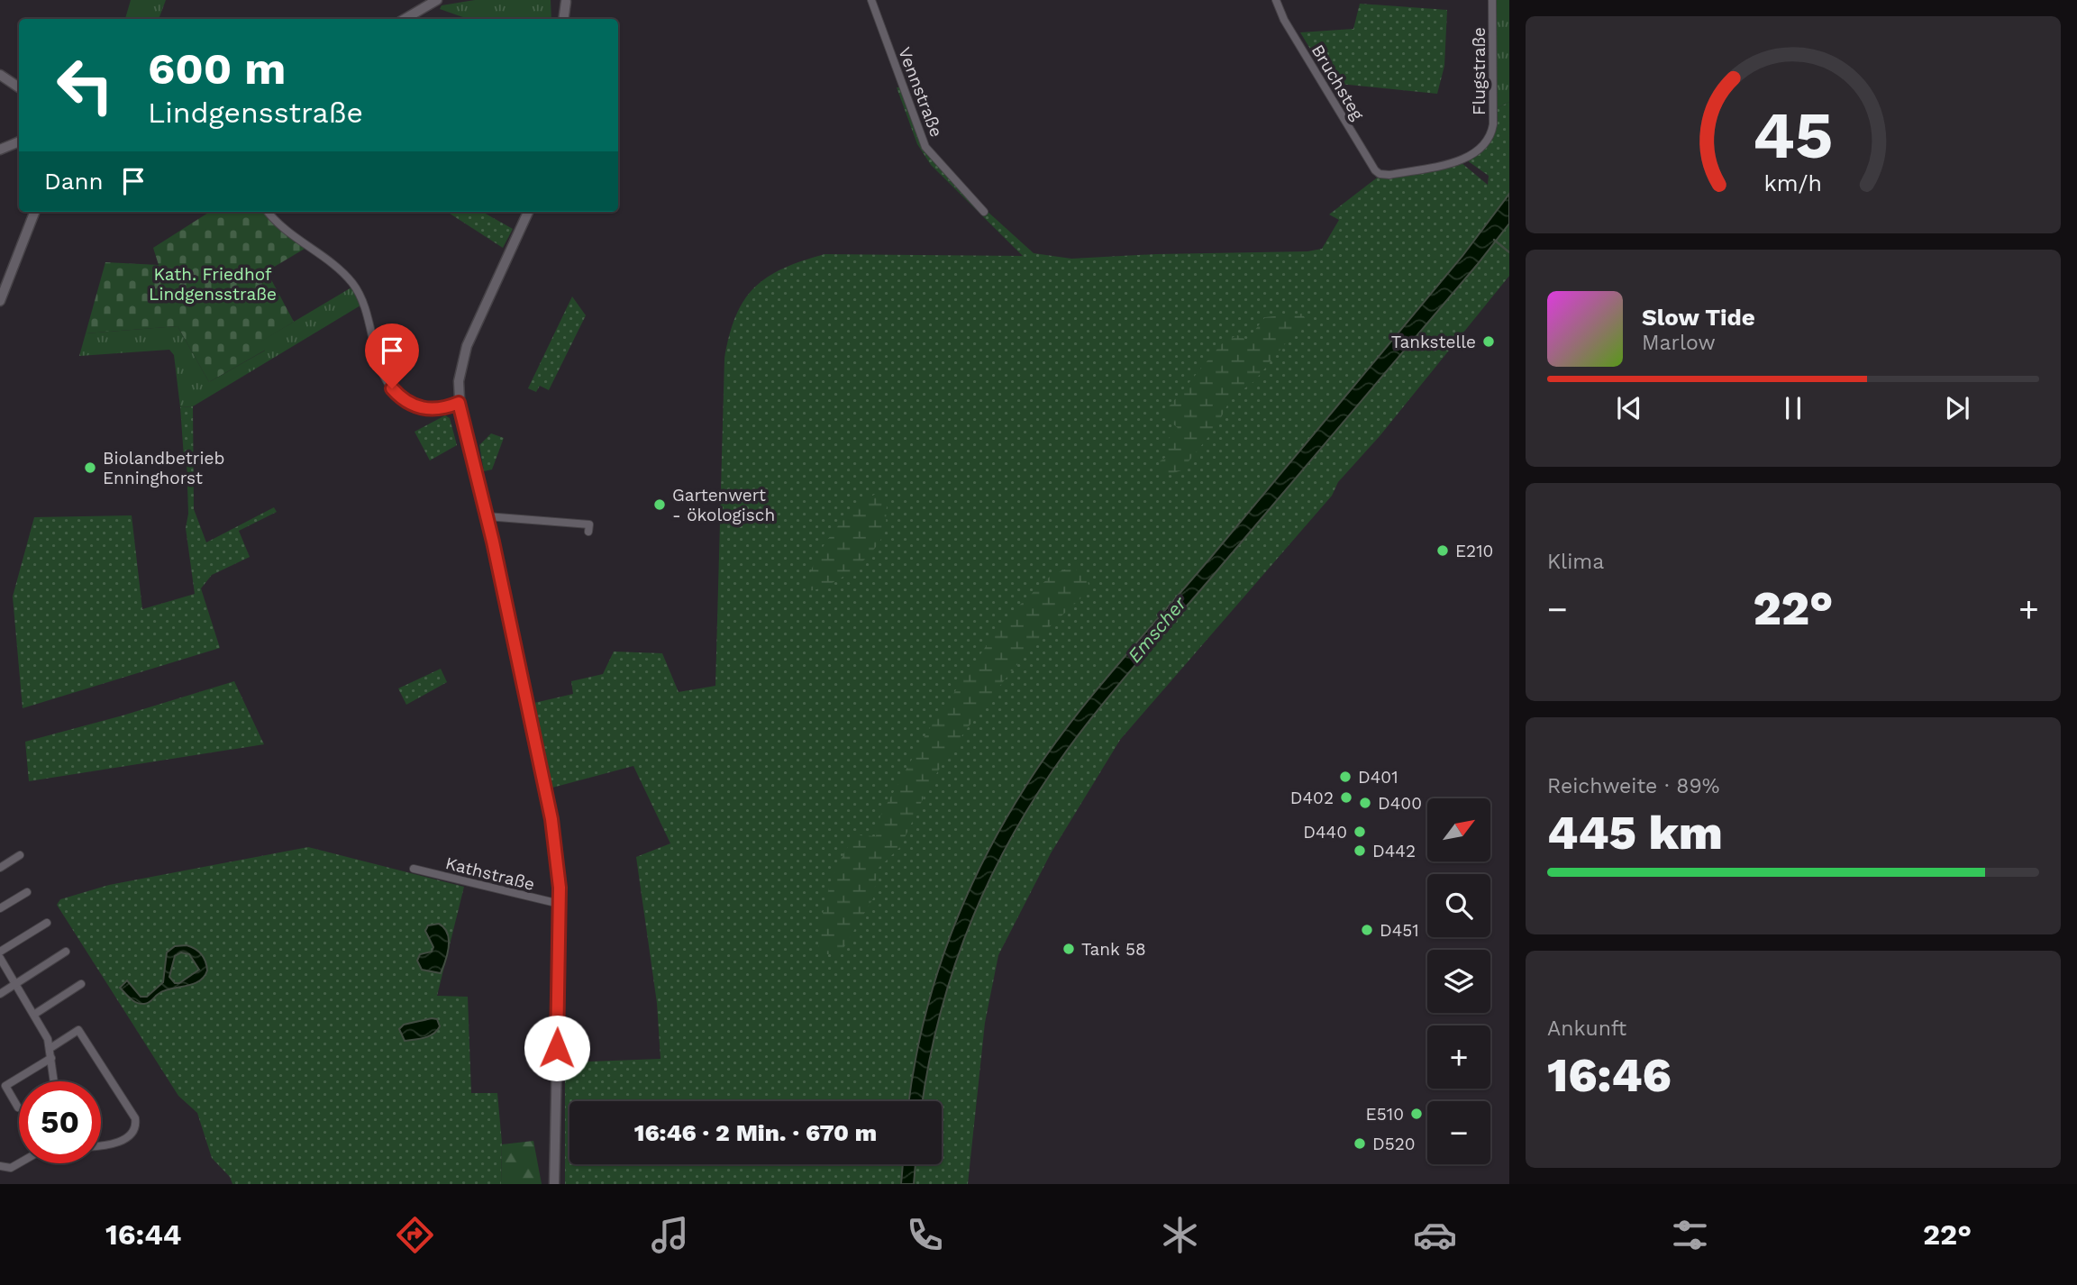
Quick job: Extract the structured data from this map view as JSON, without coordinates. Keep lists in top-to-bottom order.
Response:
{
  "streets": {
    "street": [
      "Flugstraße",
      "Bruchsteg",
      "Vennstraße",
      "Kathstraße"
    ]
  },
  "crossings": [
    ["Flugstraße", "Bruchsteg"]
  ],
  "water": ["Emscher"],
  "parks": ["Kath. Friedhof Lindgensstraße"],
  "places": [
    "Tankstelle",
    "Biolandbetrieb Enninghorst",
    "Gartenwert - ökologisch",
    "E210",
    "D401",
    "D402",
    "D400",
    "D440",
    "D442",
    "D451",
    "Tank 58",
    "E510",
    "D520"
  ],
  "north": "top right",
  "page": {
    "turn": ["600 m", "Lindgensstraße"],
    "then": "Dann",
    "song": ["Slow Tide", "Marlow"],
    "tile": [
      "Klima",
      ["Reichweite · 89%", "445 km"],
      ["Ankunft", "16:46"]
    ],
    "heat": ["−", "22°", "+"],
    "map_buttons": ["+", "−"],
    "limit": "50",
    "trip": "16:46 · 2 Min. · 670 m",
    "tabs": ["16:44", "22°"],
    "gauge": ["45", "km/h"]
  }
}
